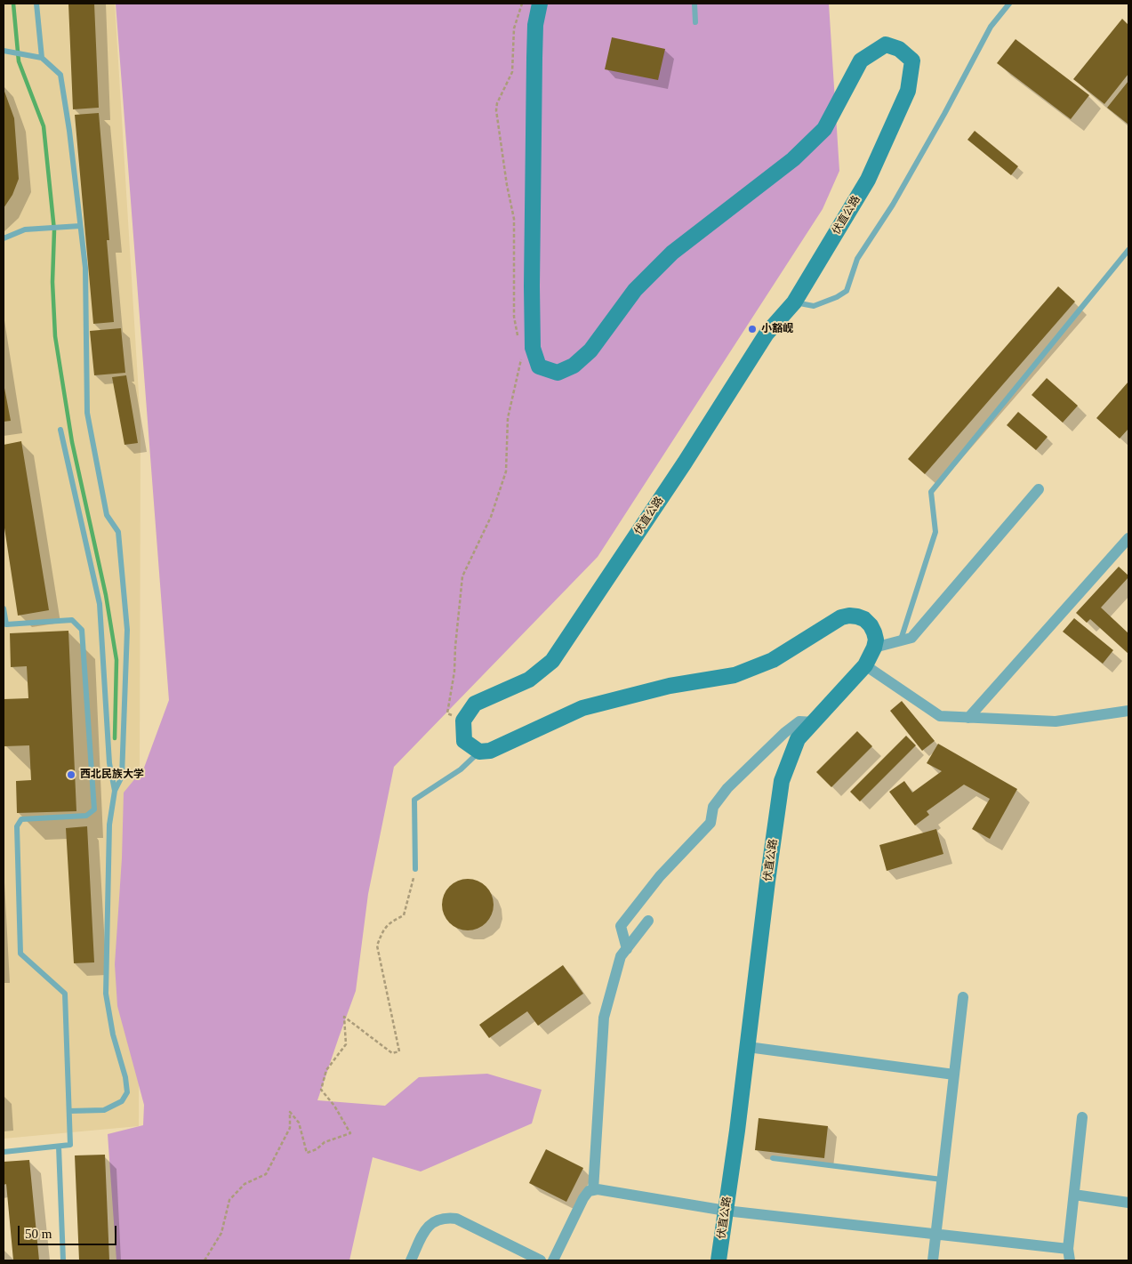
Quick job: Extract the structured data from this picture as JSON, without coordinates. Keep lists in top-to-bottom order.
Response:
{
  "streets": {
    "main road": ["伏直公路"]
  },
  "places": ["小豁岘", "西北民族大学"],
  "scale_bar": "50 m"
}
